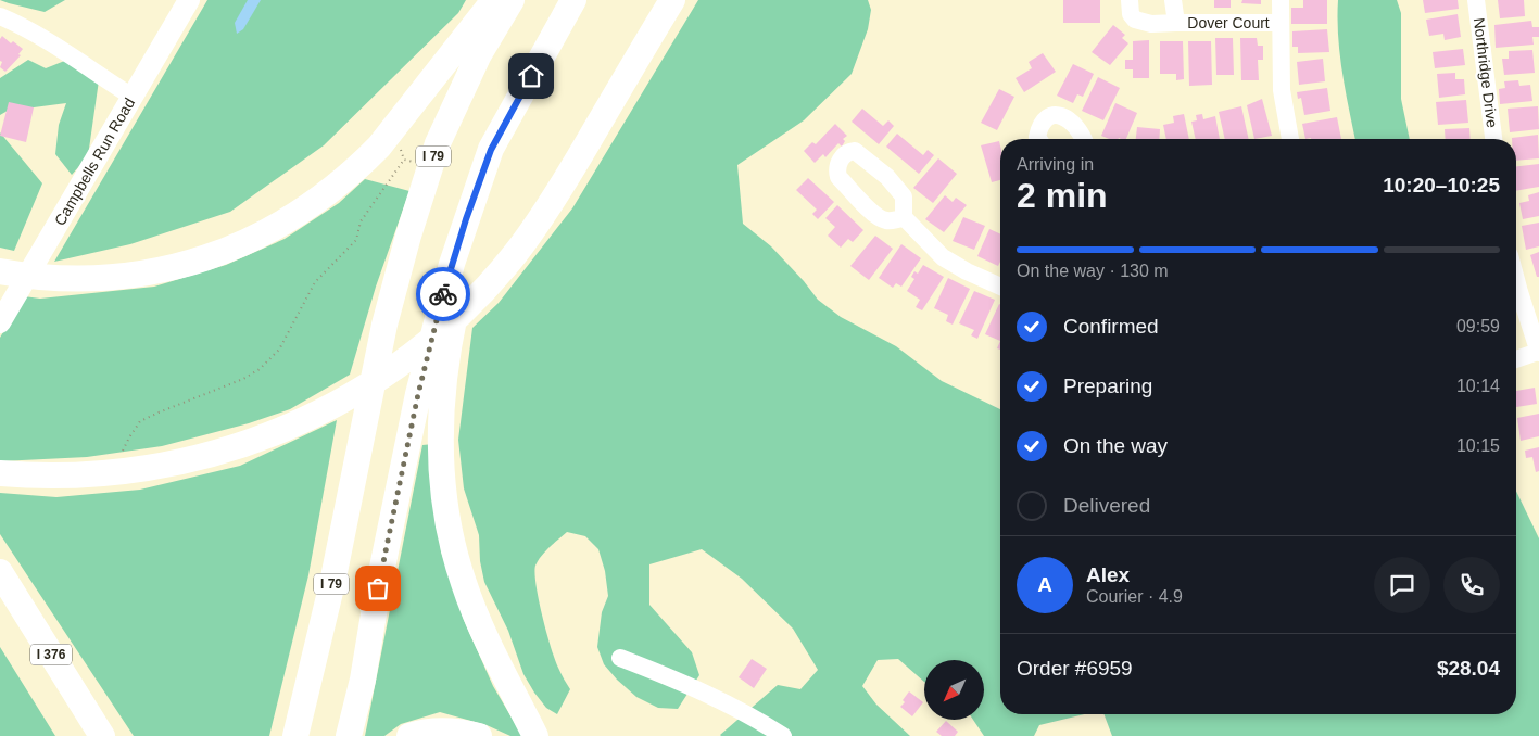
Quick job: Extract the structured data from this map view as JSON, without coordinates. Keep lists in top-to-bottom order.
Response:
{
  "streets": {
    "highway": ["I 79", "I 376"],
    "main road": ["Campbells Run Road"],
    "street": ["Dover Court", "Northridge Drive"]
  },
  "north": "bottom left",
  "page": {
    "heading": ["2 min", "Arriving in", "10:20–10:25"],
    "panel": [
      "Alex",
      "Courier · 4.9",
      "Order #6959",
      "$28.04"
    ],
    "bar": "On the way · 130 m",
    "list": [
      ["Confirmed", "09:59"],
      ["Preparing", "10:14"],
      ["On the way", "10:15"],
      "Delivered"
    ],
    "round": "A"
  }
}
